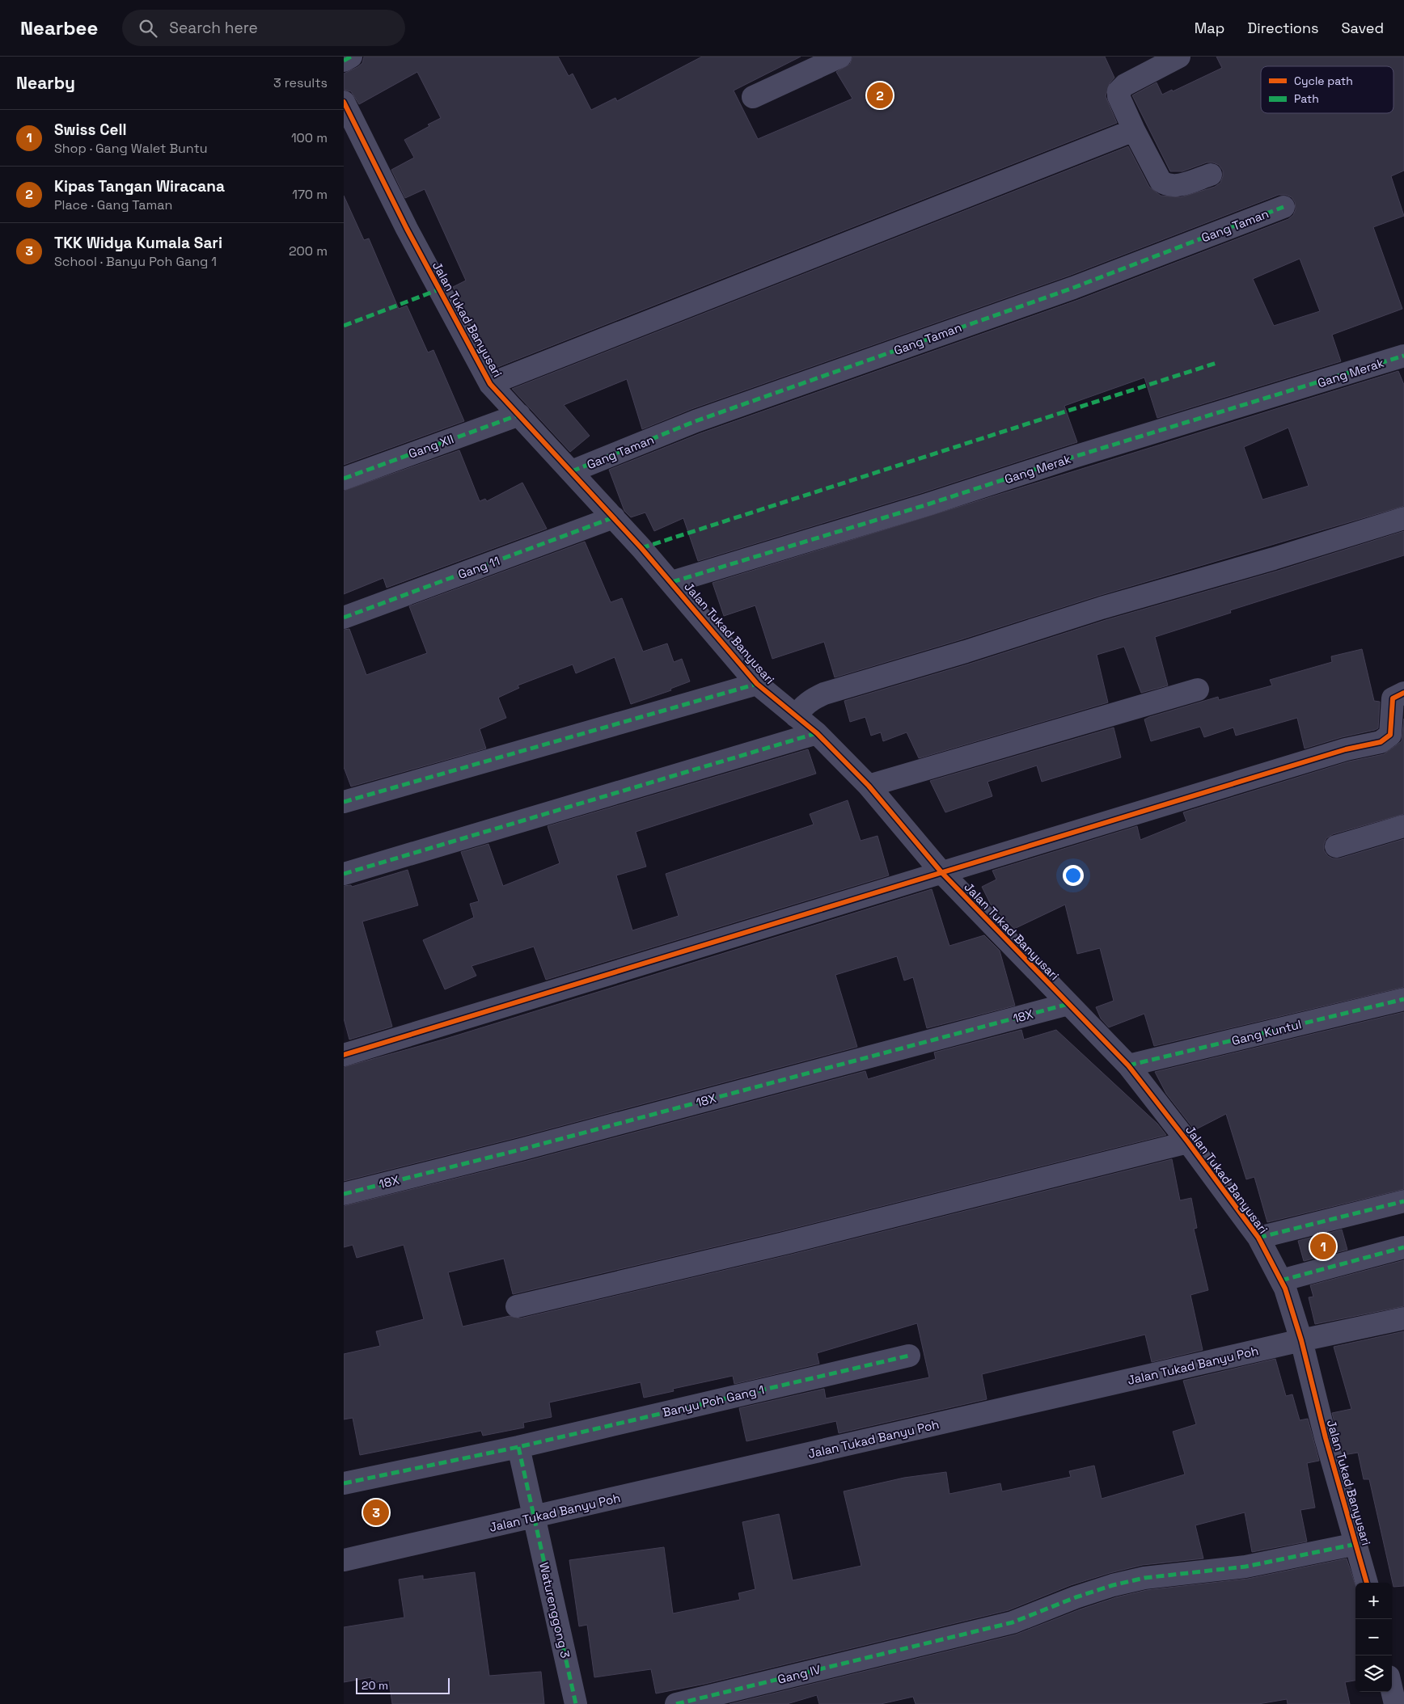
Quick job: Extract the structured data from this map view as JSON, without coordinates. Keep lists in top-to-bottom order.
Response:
{
  "streets": {
    "street": [
      "Gang Taman",
      "Jalan Tukad Banyusari",
      "Gang Merak",
      "Gang XII",
      "Gang 11",
      "18X",
      "Gang Kuntul",
      "Jalan Tukad Banyu Poh",
      "Banyu Poh Gang 1",
      "Waturenggong 3",
      "Gang IV"
    ]
  },
  "crossings": [
    ["Gang Taman", "Jalan Tukad Banyusari"],
    ["Jalan Tukad Banyusari", "Gang Merak"],
    ["Jalan Tukad Banyusari", "Gang XII"],
    ["Jalan Tukad Banyusari", "Gang 11"],
    ["Jalan Tukad Banyusari", "18X"],
    ["Jalan Tukad Banyusari", "Gang Kuntul"],
    ["Jalan Tukad Banyusari", "Jalan Tukad Banyu Poh"],
    ["Jalan Tukad Banyusari", "Gang IV"],
    ["Jalan Tukad Banyu Poh", "Waturenggong 3"]
  ],
  "legend": ["Cycle path", "Path"],
  "scale_bar": "20 m",
  "page": {
    "header": "Nearbee",
    "search": "Search here",
    "nav": ["Map", "Directions", "Saved"],
    "heading": ["Nearby", "3 results"],
    "pins": ["2", "1", "3"],
    "list": [
      {
        "mark": "1",
        "name": "Swiss Cell",
        "note": "Shop · Gang Walet Buntu",
        "value": "100 m"
      },
      {
        "mark": "2",
        "name": "Kipas Tangan Wiracana",
        "note": "Place · Gang Taman",
        "value": "170 m"
      },
      {
        "mark": "3",
        "name": "TKK Widya Kumala Sari",
        "note": "School · Banyu Poh Gang 1",
        "value": "200 m"
      }
    ],
    "map_buttons": ["+", "−"],
    "scale": "20 m"
  }
}
